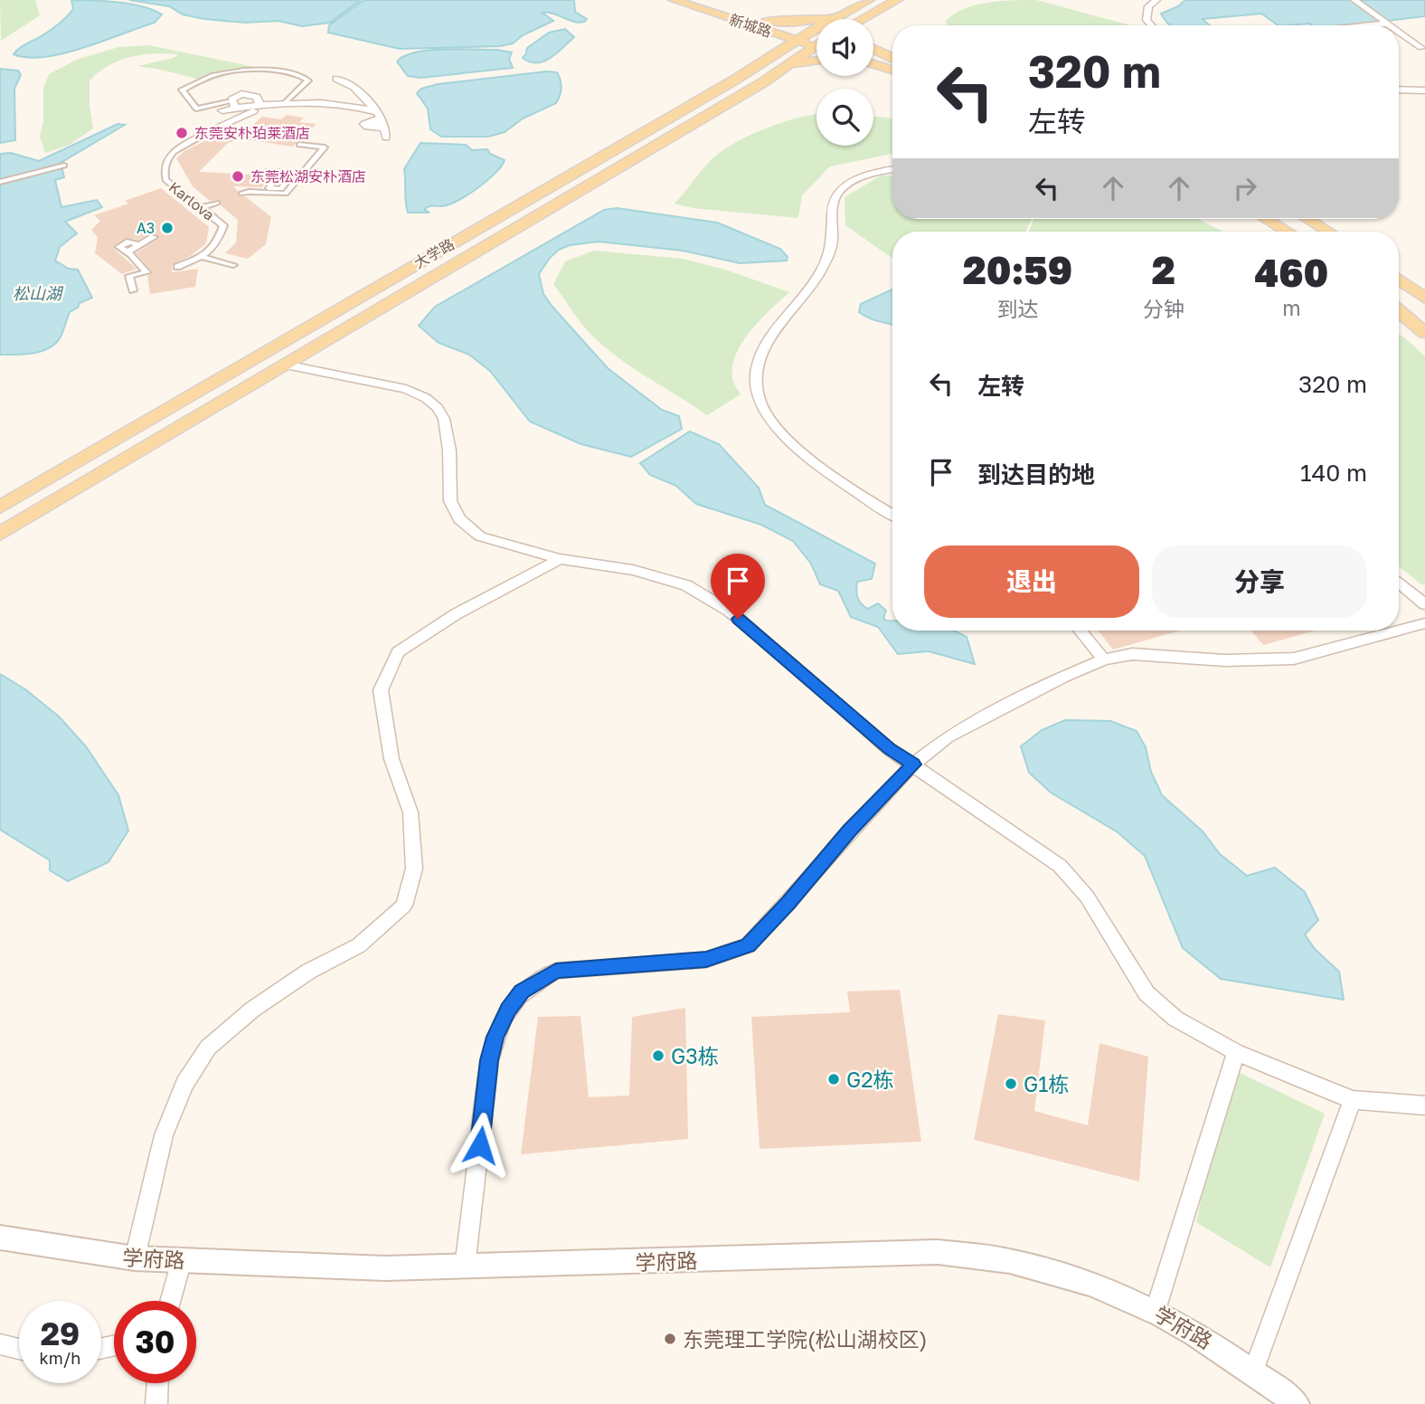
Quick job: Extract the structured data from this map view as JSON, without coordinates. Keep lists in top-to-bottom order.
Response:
{
  "streets": {
    "main road": ["新城路", "大学路"],
    "street": ["Karlova", "学府路"]
  },
  "water": ["松山湖"],
  "places": [
    "东莞安朴珀莱酒店",
    "东莞松湖安朴酒店",
    "A3",
    "G3栋",
    "G2栋",
    "G1栋",
    "东莞理工学院(松山湖校区)"
  ],
  "page": {
    "turn": ["320 m", "左转"],
    "eta": [
      "20:59",
      "到达",
      "2",
      "分钟",
      "460",
      "m"
    ],
    "list": [
      {
        "name": "左转",
        "value": "320 m"
      },
      {
        "name": "到达目的地",
        "value": "140 m"
      }
    ],
    "buttons": ["退出", "分享"],
    "speed": "29 km/h",
    "limit": "30"
  }
}
